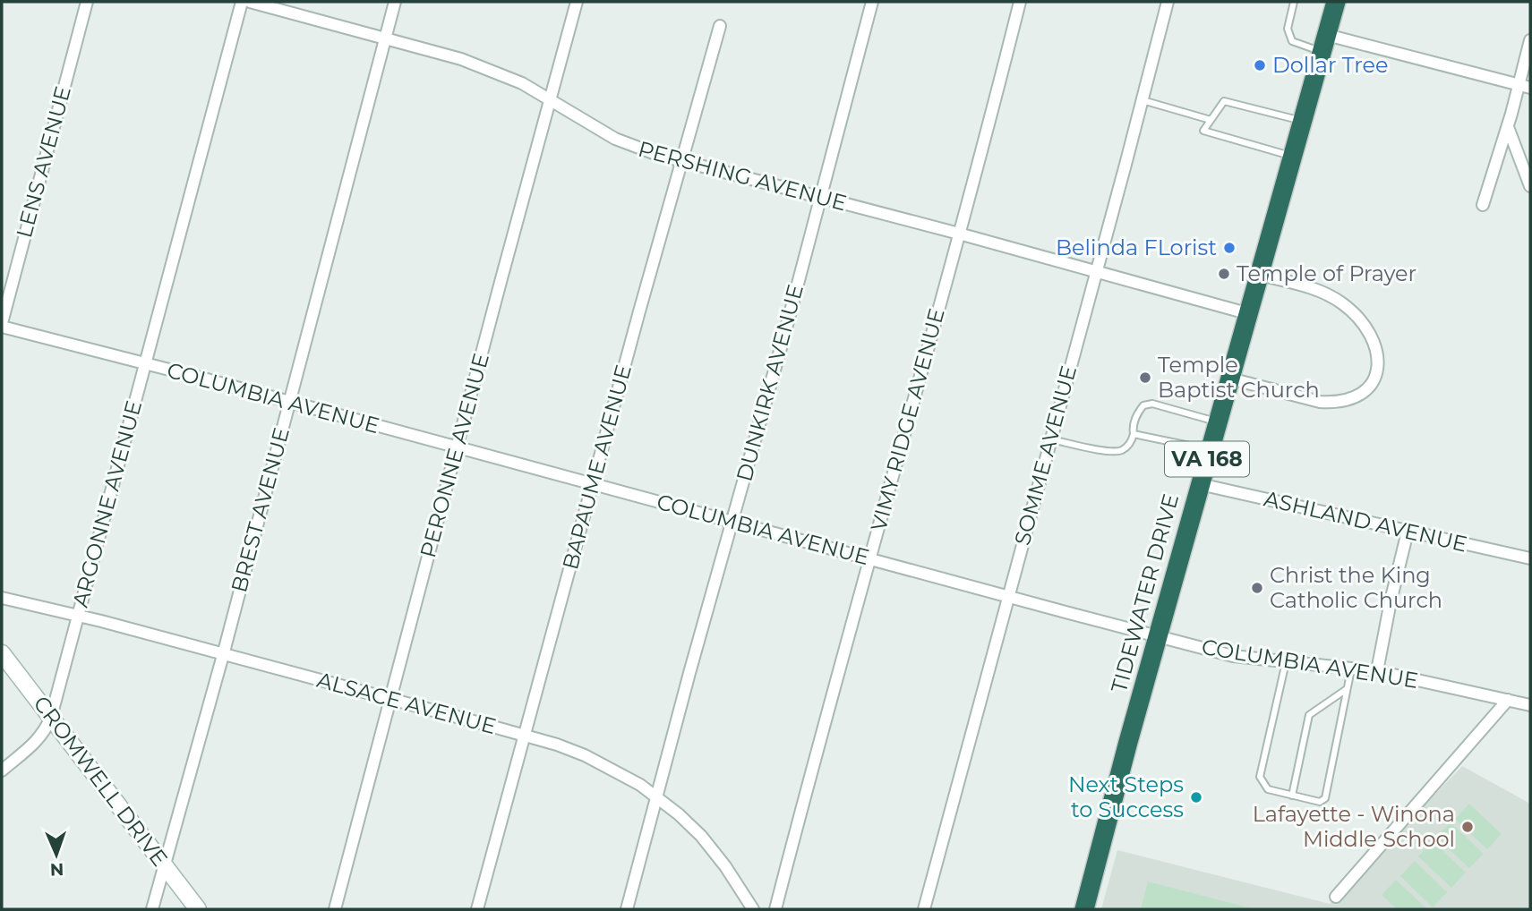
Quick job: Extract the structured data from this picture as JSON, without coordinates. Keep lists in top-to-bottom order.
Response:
{
  "streets": {
    "highway": ["VA 168", "TIDEWATER DRIVE"],
    "street": [
      "LENS AVENUE",
      "PERSHING AVENUE",
      "DUNKIRK AVENUE",
      "COLUMBIA AVENUE",
      "VIMY RIDGE AVENUE",
      "PERONNE AVENUE",
      "SOMME AVENUE",
      "BAPAUME AVENUE",
      "ARGONNE AVENUE",
      "BREST AVENUE",
      "ASHLAND AVENUE",
      "ALSACE AVENUE",
      "CROMWELL DRIVE"
    ]
  },
  "crossings": [
    ["LENS AVENUE", "COLUMBIA AVENUE"],
    ["PERSHING AVENUE", "DUNKIRK AVENUE"],
    ["PERSHING AVENUE", "VIMY RIDGE AVENUE"],
    ["PERSHING AVENUE", "PERONNE AVENUE"],
    ["PERSHING AVENUE", "SOMME AVENUE"],
    ["PERSHING AVENUE", "BAPAUME AVENUE"],
    ["PERSHING AVENUE", "BREST AVENUE"],
    ["PERSHING AVENUE", "TIDEWATER DRIVE"],
    ["DUNKIRK AVENUE", "COLUMBIA AVENUE"],
    ["DUNKIRK AVENUE", "ALSACE AVENUE"],
    ["COLUMBIA AVENUE", "VIMY RIDGE AVENUE"],
    ["COLUMBIA AVENUE", "PERONNE AVENUE"],
    ["COLUMBIA AVENUE", "SOMME AVENUE"],
    ["COLUMBIA AVENUE", "BAPAUME AVENUE"],
    ["COLUMBIA AVENUE", "ARGONNE AVENUE"],
    ["COLUMBIA AVENUE", "BREST AVENUE"],
    ["COLUMBIA AVENUE", "TIDEWATER DRIVE"],
    ["PERONNE AVENUE", "ALSACE AVENUE"],
    ["BAPAUME AVENUE", "ALSACE AVENUE"],
    ["ARGONNE AVENUE", "ALSACE AVENUE"],
    ["ARGONNE AVENUE", "CROMWELL DRIVE"],
    ["BREST AVENUE", "ALSACE AVENUE"],
    ["BREST AVENUE", "CROMWELL DRIVE"],
    ["ASHLAND AVENUE", "TIDEWATER DRIVE"]
  ],
  "places": [
    "Dollar Tree",
    "Belinda FLorist",
    "Temple of Prayer",
    "Temple Baptist Church",
    "Christ the King Catholic Church",
    "Next Steps to Success",
    "Lafayette - Winona Middle School"
  ],
  "north": "bottom"
}
